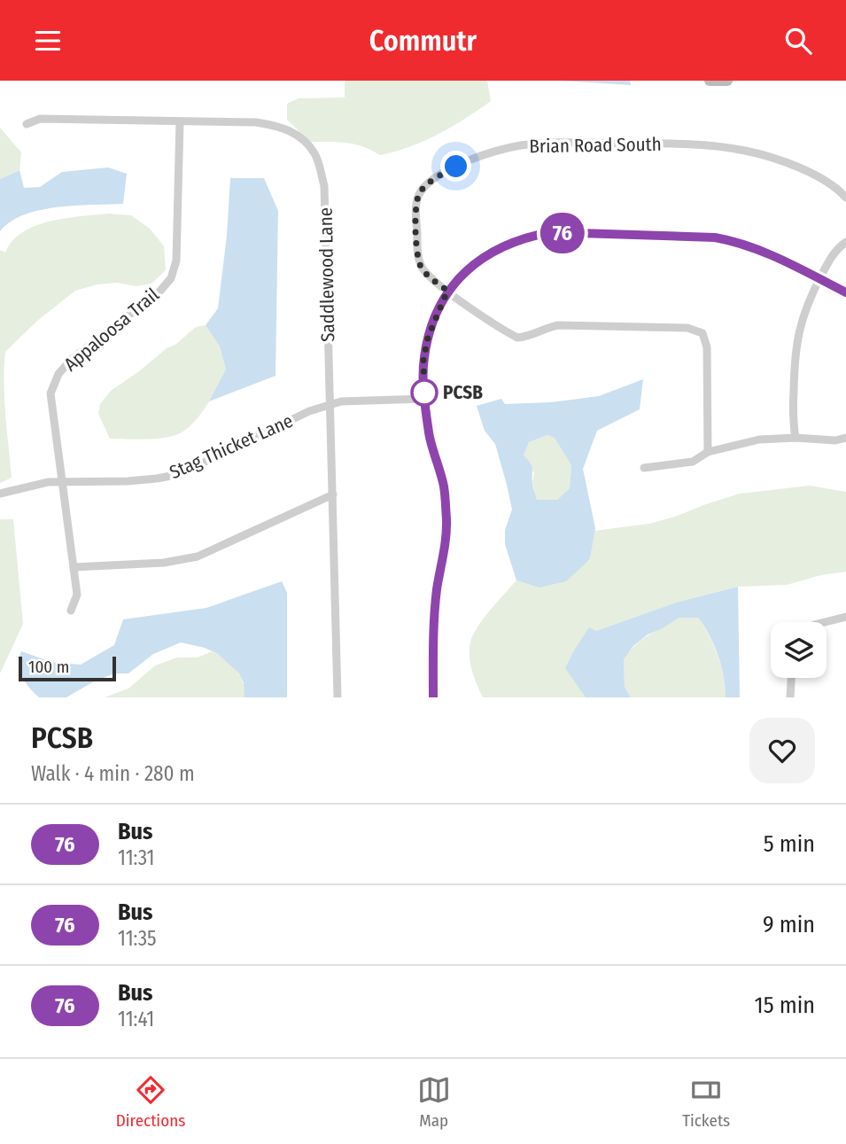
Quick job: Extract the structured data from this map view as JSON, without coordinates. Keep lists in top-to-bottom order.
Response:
{
  "streets": {
    "street": [
      "Brian Road South",
      "Saddlewood Lane",
      "Appaloosa Trail",
      "Stag Thicket Lane"
    ]
  },
  "crossings": [
    ["Saddlewood Lane", "Appaloosa Trail"],
    ["Saddlewood Lane", "Stag Thicket Lane"],
    ["Appaloosa Trail", "Stag Thicket Lane"]
  ],
  "places": ["PCSB"],
  "lines": ["bus line 76"],
  "scale_bar": "100 m",
  "page": {
    "header": "Commutr",
    "on_map": "76",
    "scale": "100 m",
    "heading": ["PCSB", "Walk · 4 min · 280 m"],
    "list": [
      {
        "mark": "76",
        "name": "Bus",
        "note": "11:31",
        "value": "5 min"
      },
      {
        "mark": "76",
        "name": "Bus",
        "note": "11:35",
        "value": "9 min"
      },
      {
        "mark": "76",
        "name": "Bus",
        "note": "11:41",
        "value": "15 min"
      }
    ],
    "tabs": ["Directions", "Map", "Tickets"]
  }
}
